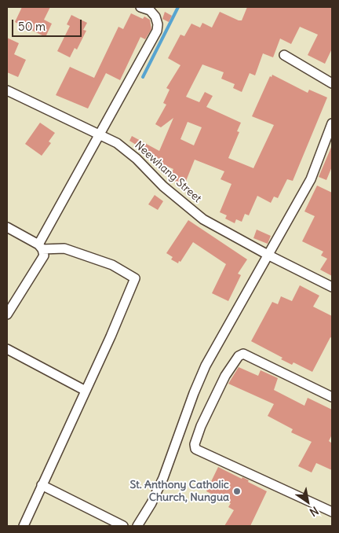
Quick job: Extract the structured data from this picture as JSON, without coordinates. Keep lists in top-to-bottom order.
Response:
{
  "streets": {
    "street": ["Neewhang Street"]
  },
  "places": ["St. Anthony Catholic Church, Nungua"],
  "scale_bar": "50 m",
  "north": "bottom right"
}
